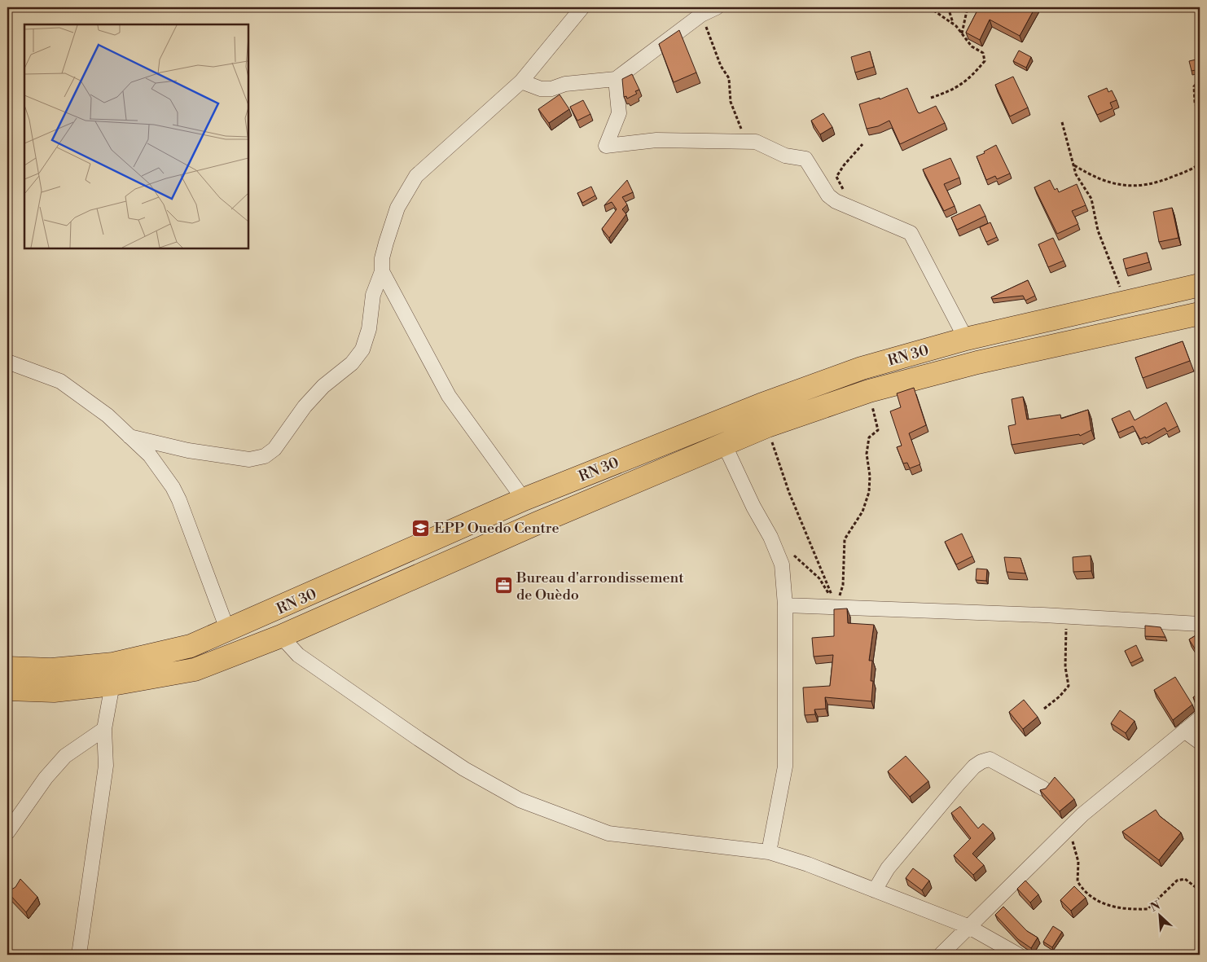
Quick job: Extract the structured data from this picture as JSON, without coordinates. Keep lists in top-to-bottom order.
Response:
{
  "streets": {
    "main road": ["RN 30"]
  },
  "places": {
    "school or university": ["EPP Ouedo Centre"],
    "office": ["Bureau d'arrondissement de Ouèdo"]
  },
  "north": "top left"
}
